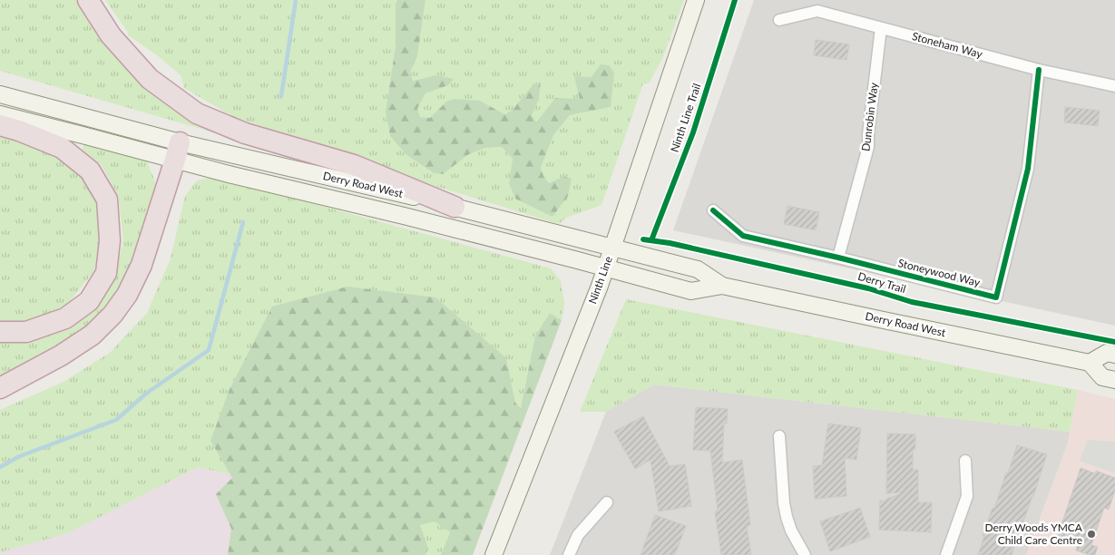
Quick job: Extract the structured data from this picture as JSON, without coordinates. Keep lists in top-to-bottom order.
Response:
{
  "streets": {
    "main road": ["Derry Road West", "Ninth Line"],
    "street": ["Stoneham Way", "Dunrobin Way", "Stoneywood Way"],
    "cycle path": ["Ninth Line Trail", "Derry Trail"]
  },
  "crossings": [
    ["Stoneham Way", "Dunrobin Way"],
    ["Stoneham Way", "Stoneywood Way"],
    ["Dunrobin Way", "Stoneywood Way"],
    ["Derry Road West", "Ninth Line"]
  ],
  "places": ["Derry Woods YMCA Child Care Centre"]
}
